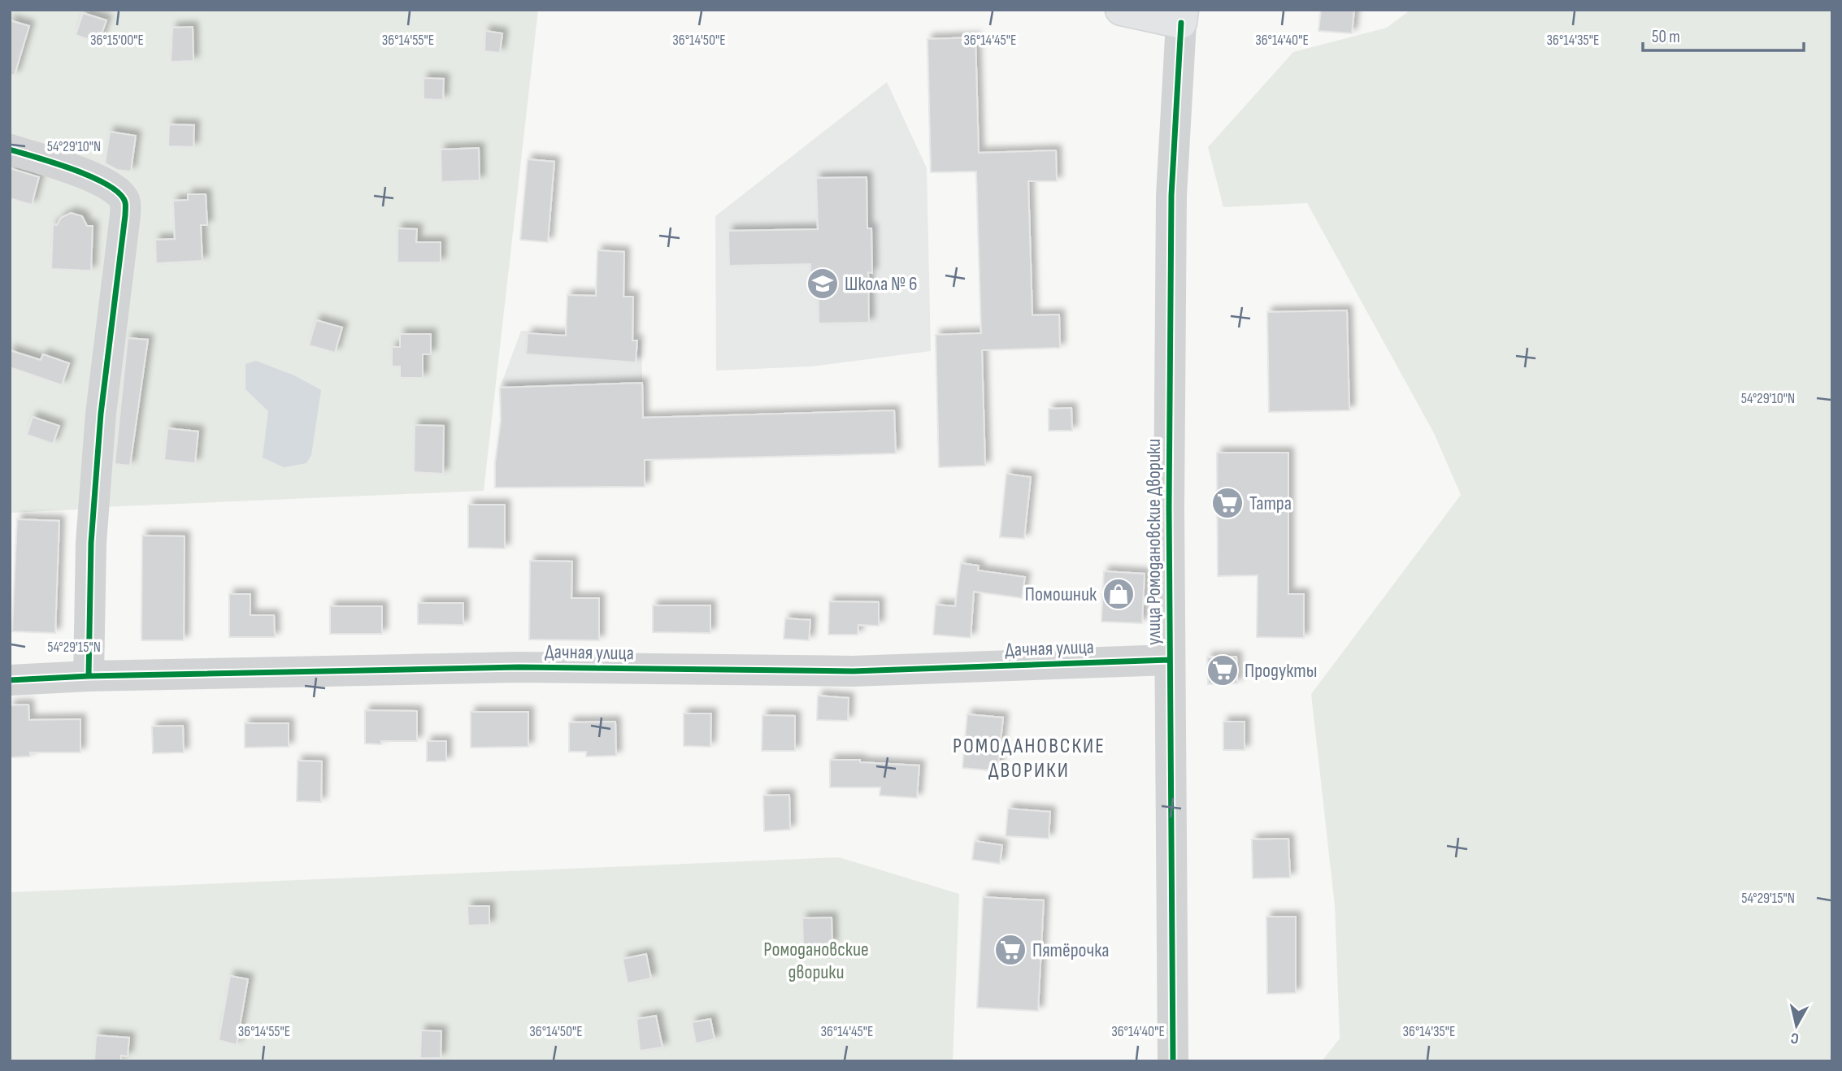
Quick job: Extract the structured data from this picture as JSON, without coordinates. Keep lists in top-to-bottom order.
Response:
{
  "streets": {
    "street": ["улица Ромодановские Дворики", "Дачная улица"]
  },
  "crossings": [
    ["улица Ромодановские Дворики", "Дачная улица"]
  ],
  "districts": ["РОМОДАНОВСКИЕ ДВОРИКИ"],
  "parks": ["Ромодановские дворики"],
  "places": {
    "school or university": ["Школа № 6"],
    "supermarket": ["Татра", "Продукты", "Пятёрочка"],
    "shop": ["Помошник"]
  },
  "scale_bar": "50 m",
  "north": "bottom",
  "coordinates": [
    "36°15'00\"E",
    "36°14'55\"E",
    "36°14'50\"E",
    "36°14'45\"E",
    "36°14'40\"E",
    "36°14'35\"E",
    "54°29'10\"N",
    "54°29'15\"N"
  ]
}
